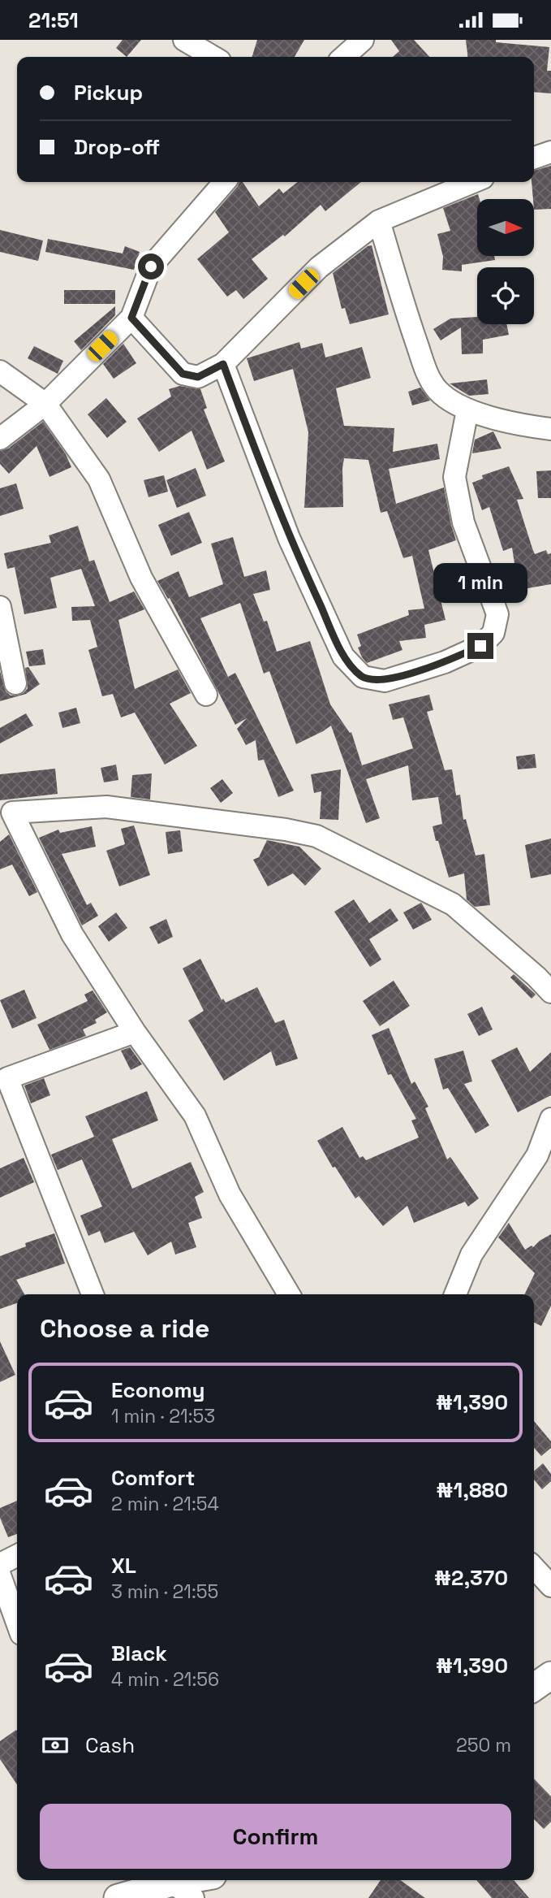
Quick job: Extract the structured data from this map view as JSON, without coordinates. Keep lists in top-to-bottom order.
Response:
{
  "north": "right",
  "page": {
    "status": "21:51",
    "banner": ["Pickup", "Drop-off"],
    "bubble": "1 min",
    "heading": "Choose a ride",
    "list": [
      {
        "name": "Economy",
        "note": "1 min · 21:53",
        "value": "₦1,390"
      },
      {
        "name": "Comfort",
        "note": "2 min · 21:54",
        "value": "₦1,880"
      },
      {
        "name": "XL",
        "note": "3 min · 21:55",
        "value": "₦2,370"
      },
      {
        "name": "Black",
        "note": "4 min · 21:56",
        "value": "₦1,390"
      }
    ],
    "pay": ["Cash", "250 m"],
    "buttons": "Confirm"
  }
}
